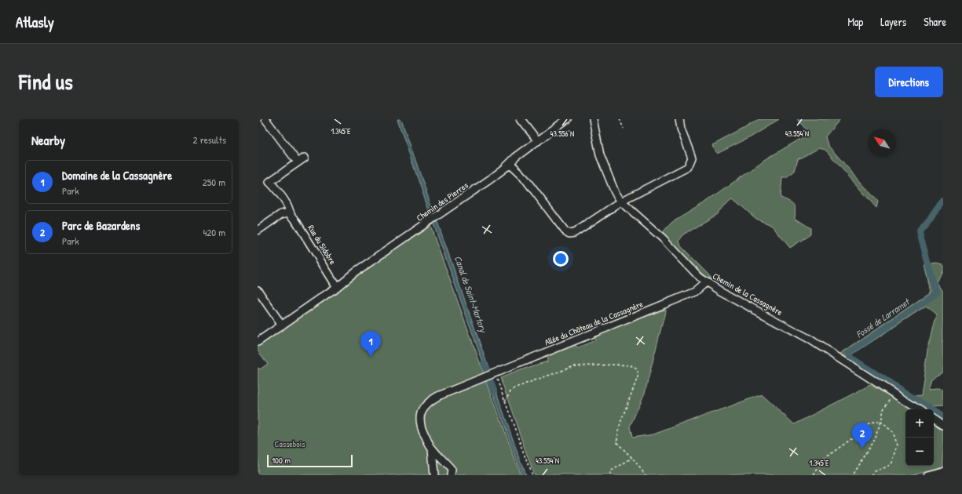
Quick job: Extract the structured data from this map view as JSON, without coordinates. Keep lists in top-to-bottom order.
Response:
{
  "streets": {
    "street": [
      "Chemin des Pierres",
      "Rue du Sidobre",
      "Chemin de la Cassagnère",
      "Allée du Château de la Cassagnère"
    ]
  },
  "crossings": [
    ["Chemin des Pierres", "Rue du Sidobre"],
    ["Chemin de la Cassagnère", "Allée du Château de la Cassagnère"]
  ],
  "water": ["Canal de Saint-Martory", "Fossé de Larramet"],
  "parks": ["Cassebois"],
  "scale_bar": "100 m",
  "north": "top left",
  "page": {
    "header": "Atlasly",
    "nav": ["Map", "Layers", "Share"],
    "title": "Find us",
    "buttons": "Directions",
    "heading": ["Nearby", "2 results"],
    "list": [
      {
        "mark": "1",
        "name": "Domaine de la Cassagnère",
        "note": "Park",
        "value": "250 m"
      },
      {
        "mark": "2",
        "name": "Parc de Bazardens",
        "note": "Park",
        "value": "420 m"
      }
    ],
    "pins": ["1", "2"],
    "map_buttons": ["+", "−"],
    "scale": "100 m"
  },
  "coordinates": ["1.345°E", "43.556°N", "43.554°N"]
}
